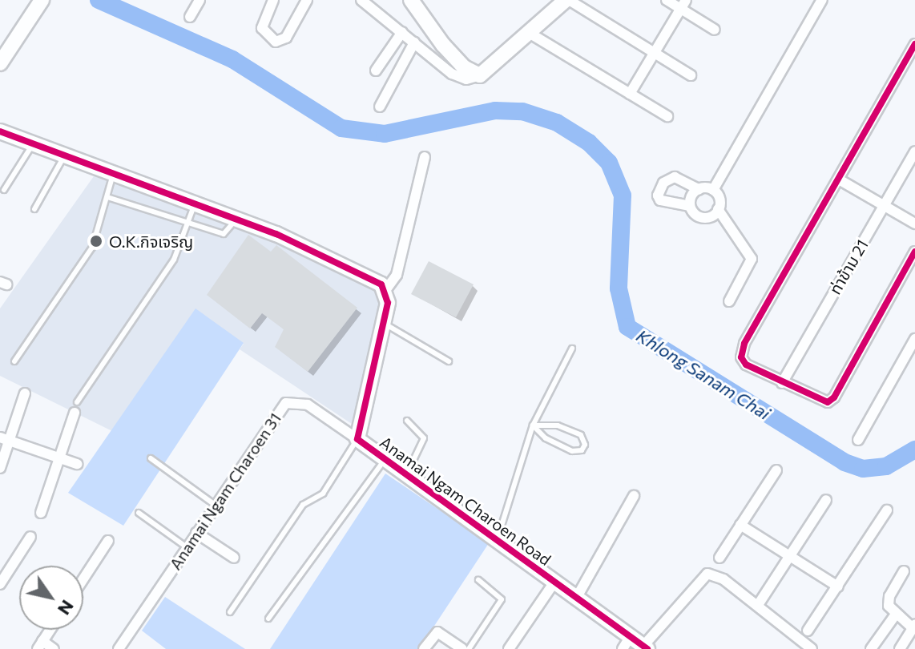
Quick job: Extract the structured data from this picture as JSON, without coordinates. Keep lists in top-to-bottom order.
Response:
{
  "streets": {
    "street": ["ท่าข้าม 21", "Anamai Ngam Charoen 31", "Anamai Ngam Charoen Road"]
  },
  "crossings": [
    ["Anamai Ngam Charoen 31", "Anamai Ngam Charoen Road"]
  ],
  "water": ["Khlong Sanam Chai"],
  "places": ["O.K.กิจเจริญ"],
  "north": "bottom right"
}
